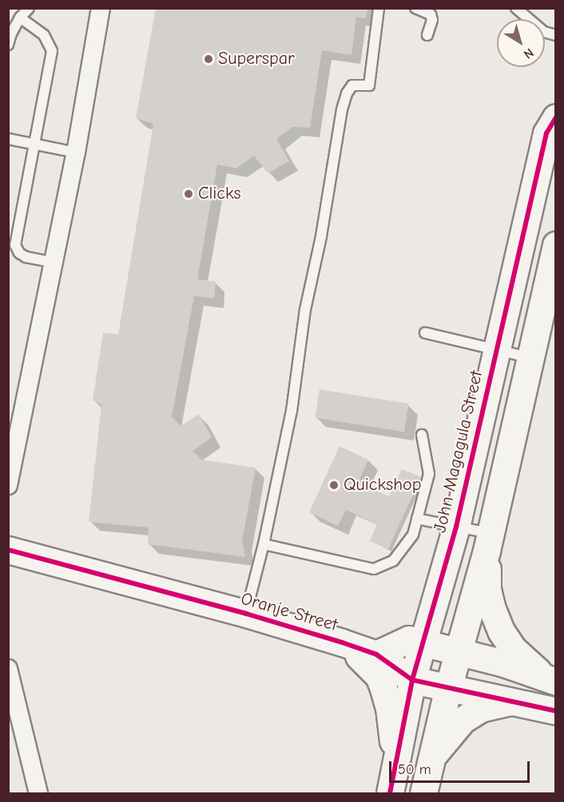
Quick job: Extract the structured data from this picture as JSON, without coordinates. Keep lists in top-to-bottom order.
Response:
{
  "streets": {
    "street": ["John Magagula Street", "Oranje Street"]
  },
  "crossings": [
    ["John Magagula Street", "Oranje Street"]
  ],
  "places": ["Superspar", "Clicks", "Quickshop"],
  "scale_bar": "50 m",
  "north": "bottom right"
}
